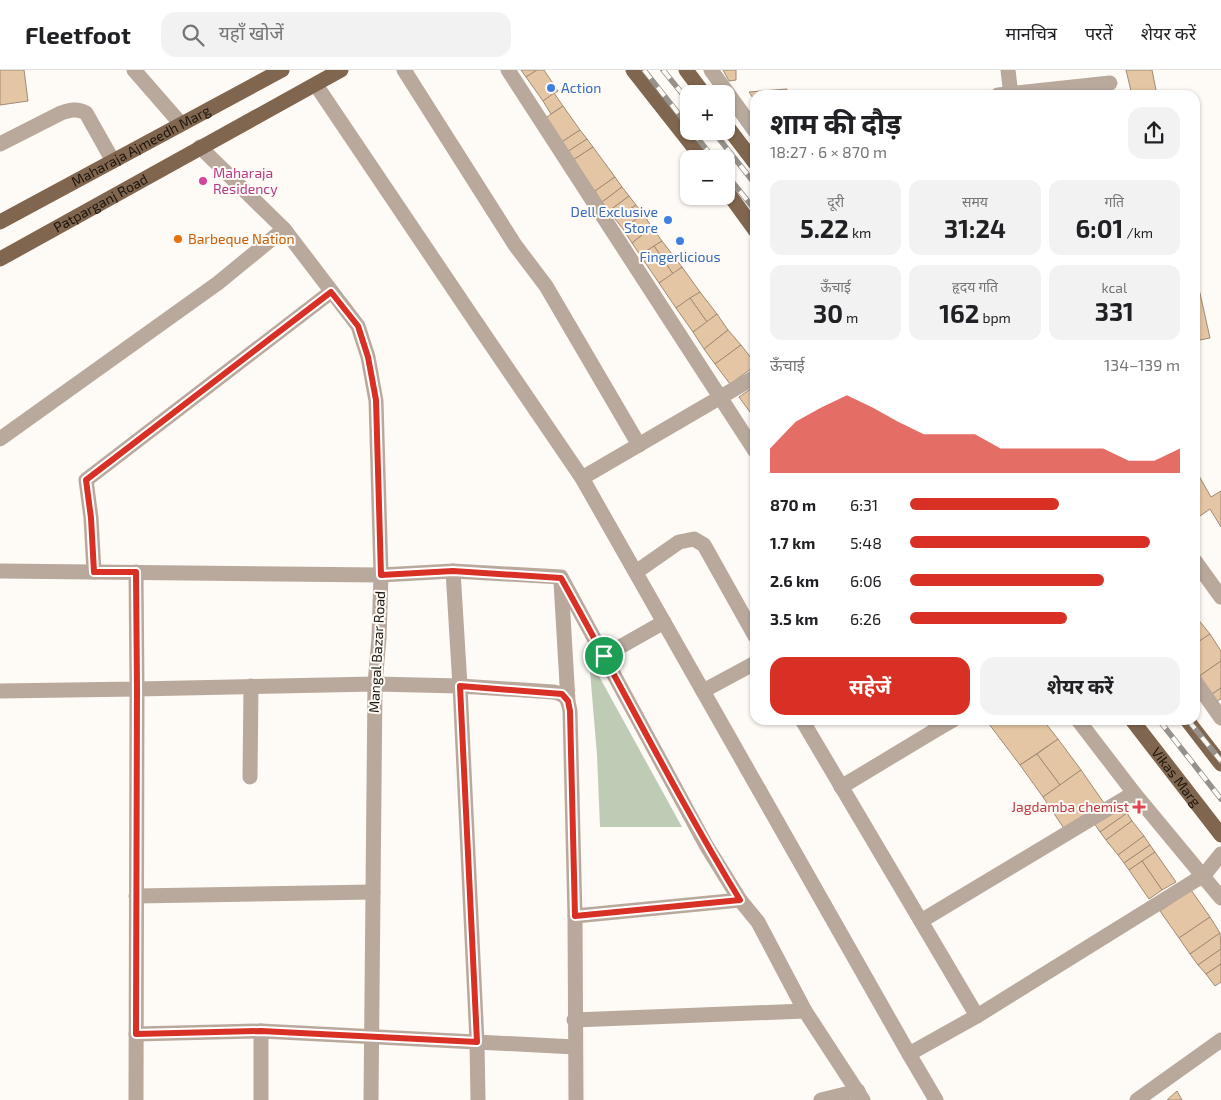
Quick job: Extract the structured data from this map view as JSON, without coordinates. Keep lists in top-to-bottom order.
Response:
{
  "streets": {
    "main road": ["Maharaja Ajmeedh Marg", "Patparganj Road", "Vikas Marg"],
    "street": ["Mangal Bazar Road"]
  },
  "crossings": [
    ["Maharaja Ajmeedh Marg", "Patparganj Road"],
    ["Maharaja Ajmeedh Marg", "Mangal Bazar Road"],
    ["Patparganj Road", "Mangal Bazar Road"]
  ],
  "places": {
    "other": [
      "Action",
      "Maharaja Residency",
      "Dell Exclusive Store",
      "Barbeque Nation",
      "Fingerlicious"
    ],
    "health": ["Jagdamba chemist"]
  },
  "page": {
    "header": "Fleetfoot",
    "search": "यहाँ खोजें",
    "nav": ["मानचित्र", "परतें", "शेयर करें"],
    "map_buttons": ["+", "−"],
    "heading": ["शाम की दौड़", "18:27 · 6 × 870 m"],
    "stats": [
      ["दूरी", "5.22 km"],
      ["समय", "31:24"],
      ["गति", "6:01 /km"],
      ["ऊँचाई", "30 m"],
      ["हृदय गति", "162 bpm"],
      ["kcal", "331"]
    ],
    "chart": ["ऊँचाई", "134–139 m"],
    "list": [
      {
        "name": "870 m",
        "note": "6:31"
      },
      {
        "name": "1.7 km",
        "note": "5:48"
      },
      {
        "name": "2.6 km",
        "note": "6:06"
      },
      {
        "name": "3.5 km",
        "note": "6:26"
      }
    ],
    "buttons": ["सहेजें", "शेयर करें"]
  }
}
